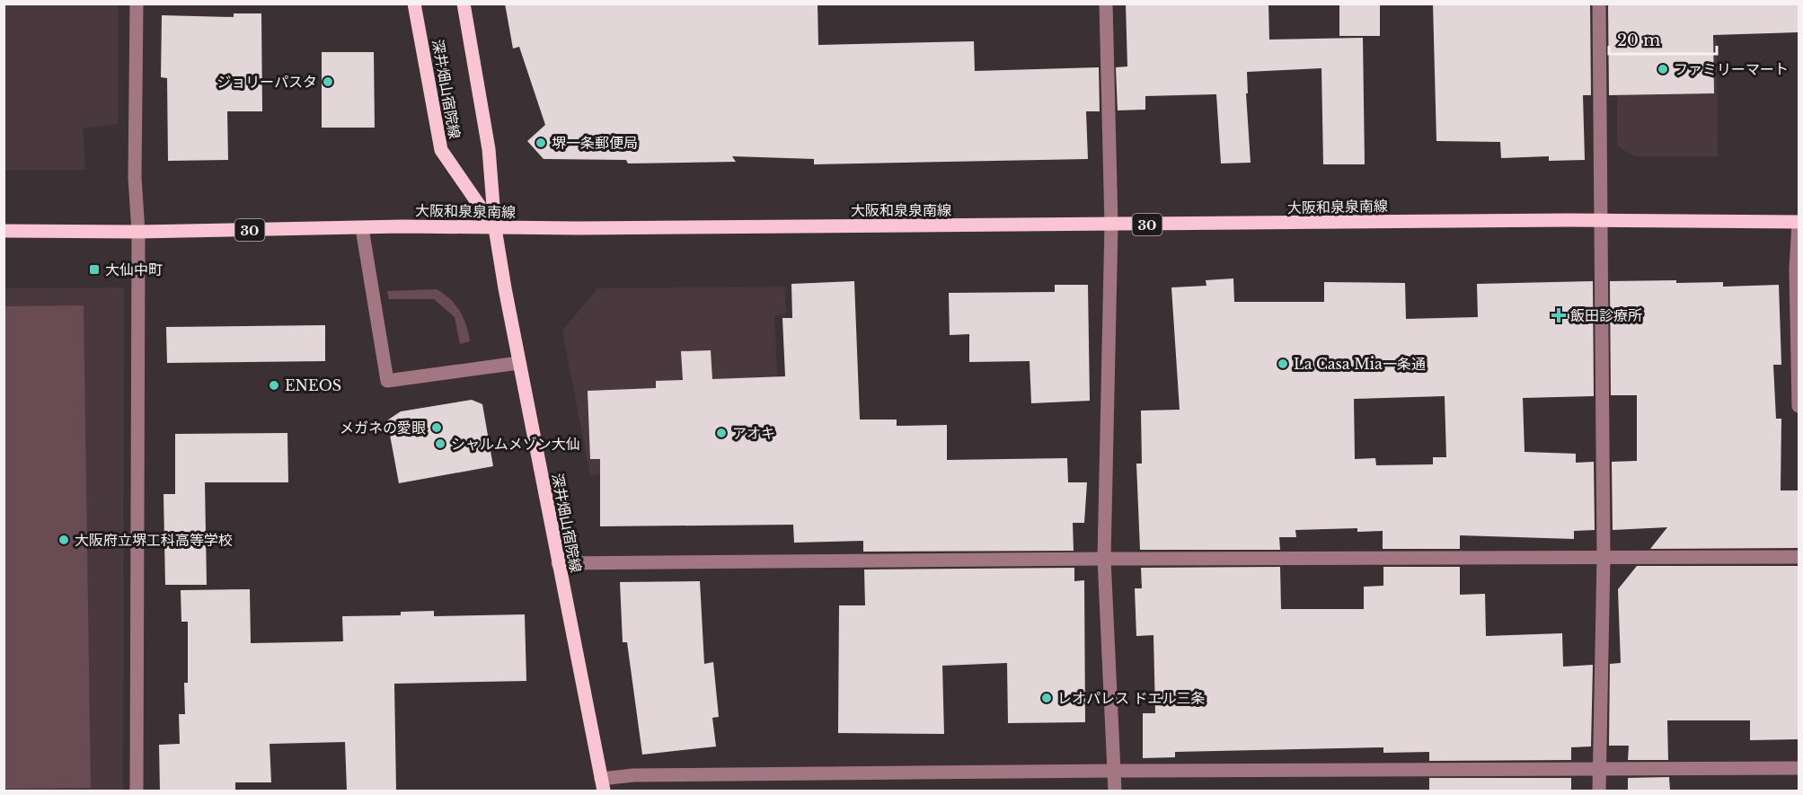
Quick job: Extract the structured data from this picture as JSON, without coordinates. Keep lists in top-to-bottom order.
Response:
{
  "streets": {
    "main road": ["深井畑山宿院線", "大阪和泉泉南線", "30"]
  },
  "crossings": [
    ["深井畑山宿院線", "大阪和泉泉南線"]
  ],
  "places": {
    "other": [
      "ファミリーマート",
      "ジョリーパスタ",
      "堺一条郵便局",
      "La Casa Mia一条通",
      "ENEOS",
      "メガネの愛眼",
      "アオキ",
      "シャルムメゾン大仙",
      "大阪府立堺工科高等学校",
      "レオパレス ドエル三条"
    ],
    "transit": ["大仙中町"],
    "health": ["飯田診療所"]
  },
  "scale_bar": "20 m"
}
